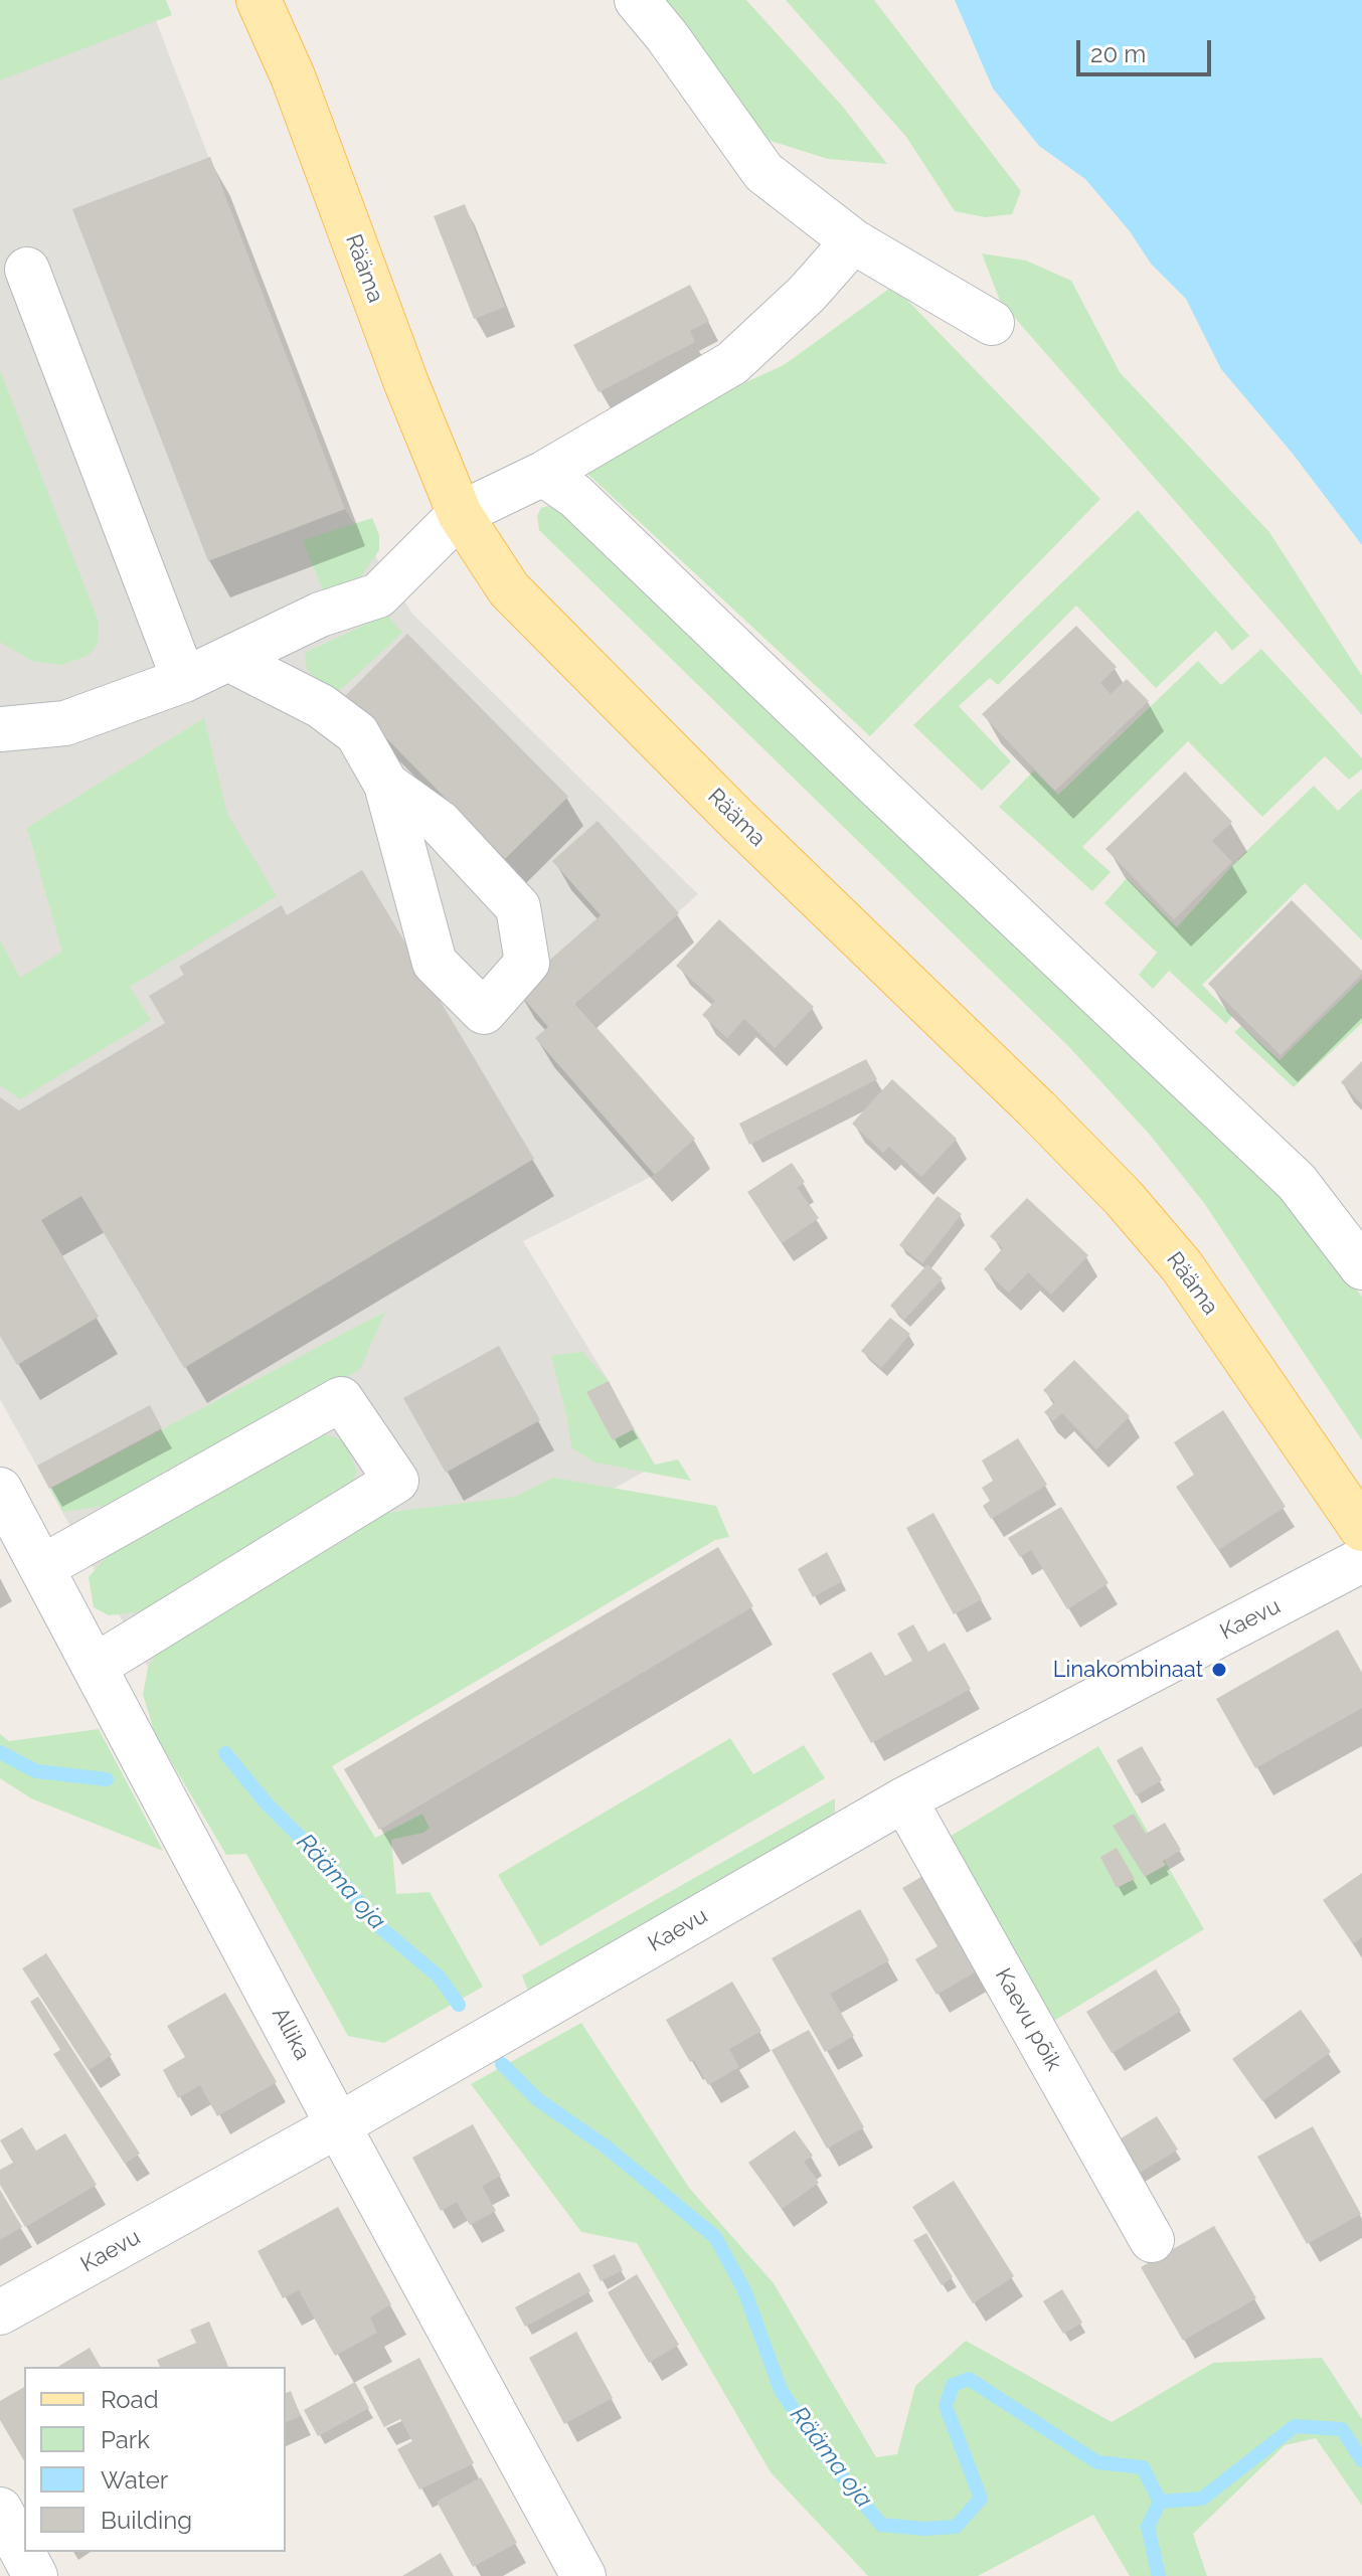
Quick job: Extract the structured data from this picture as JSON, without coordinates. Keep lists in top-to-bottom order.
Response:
{
  "streets": {
    "main road": ["Rääma"],
    "street": ["Kaevu", "Kaevu põik", "Allika"]
  },
  "crossings": [
    ["Kaevu", "Kaevu põik"],
    ["Kaevu", "Allika"]
  ],
  "water": ["Rääma oja"],
  "places": ["Linakombinaat"],
  "legend": [
    "Road",
    "Park",
    "Water",
    "Building"
  ],
  "scale_bar": "20 m"
}
